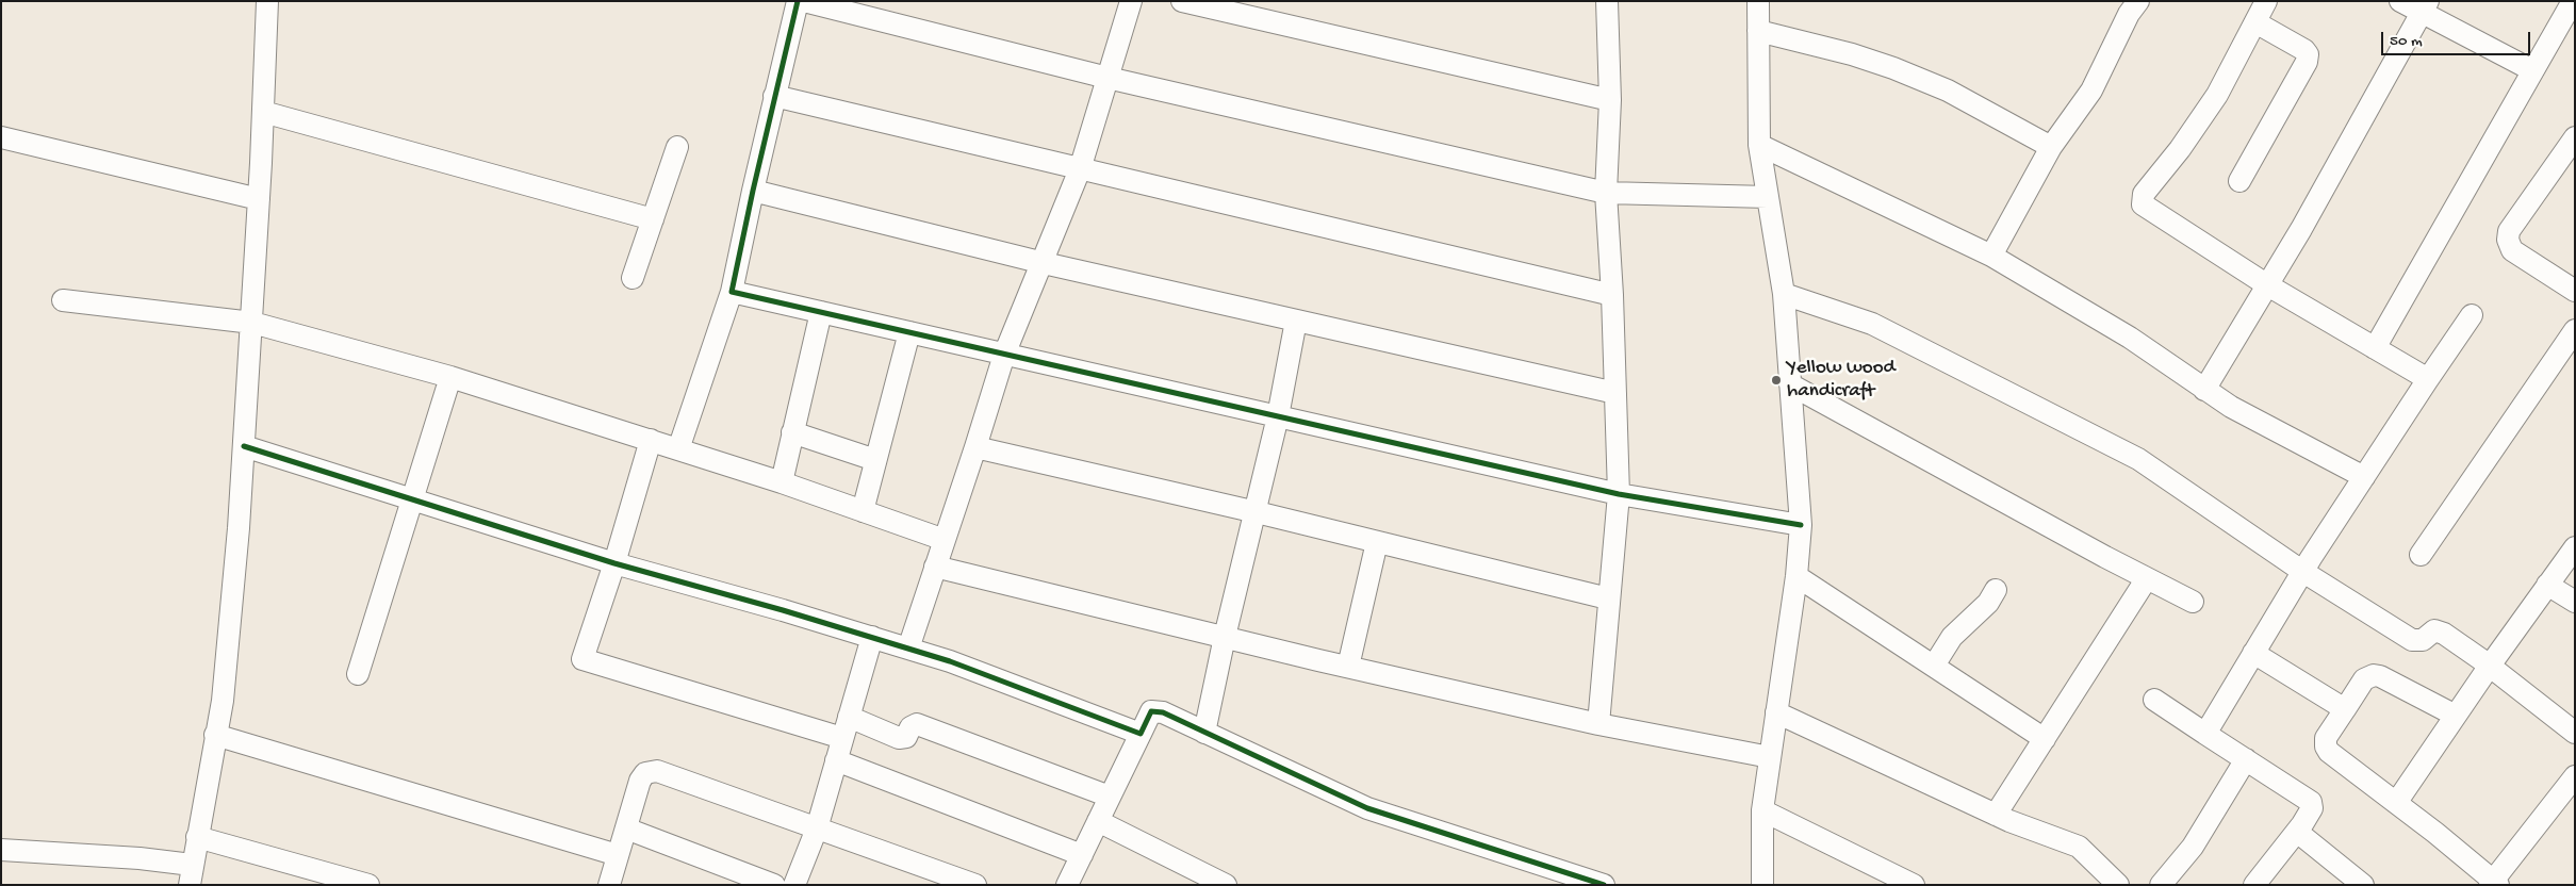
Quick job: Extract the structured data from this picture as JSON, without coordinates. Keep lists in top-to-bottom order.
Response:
{
  "places": ["Yellow wood handicraft"],
  "scale_bar": "50 m"
}
